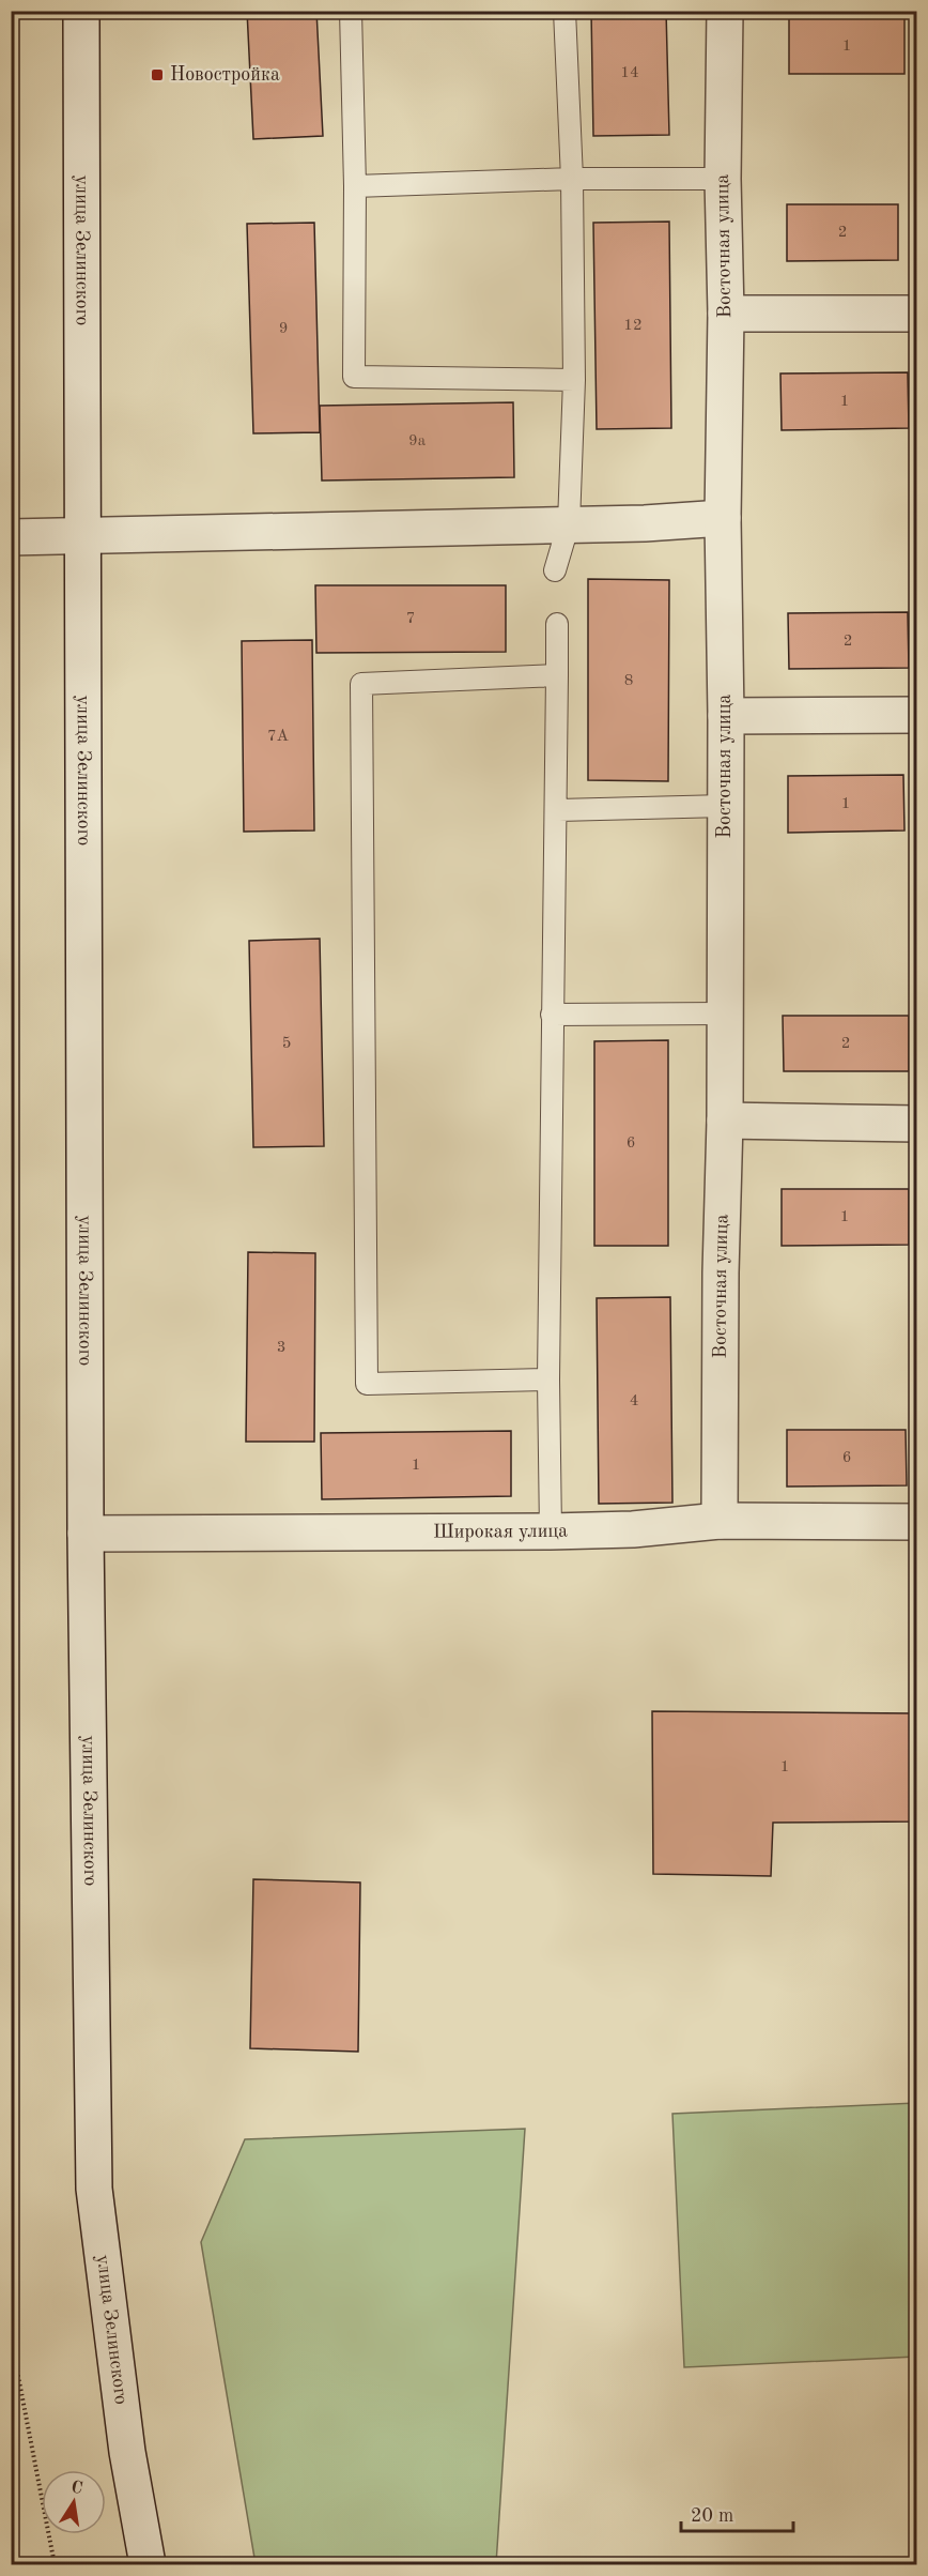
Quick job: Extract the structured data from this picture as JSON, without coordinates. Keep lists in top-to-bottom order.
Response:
{
  "streets": {
    "street": ["Восточная улица", "улица Зелинского", "Широкая улица"]
  },
  "crossings": [
    ["Восточная улица", "Широкая улица"],
    ["улица Зелинского", "Широкая улица"]
  ],
  "places": {
    "transit": ["Новостройка"]
  },
  "house_numbers": [
    "1",
    "14",
    "2",
    "12",
    "9",
    "1",
    "9а",
    "7",
    "2",
    "8",
    "7A",
    "1",
    "5",
    "2",
    "6",
    "1",
    "3",
    "4",
    "6",
    "1",
    "1"
  ],
  "scale_bar": "20 m",
  "north": "top"
}
